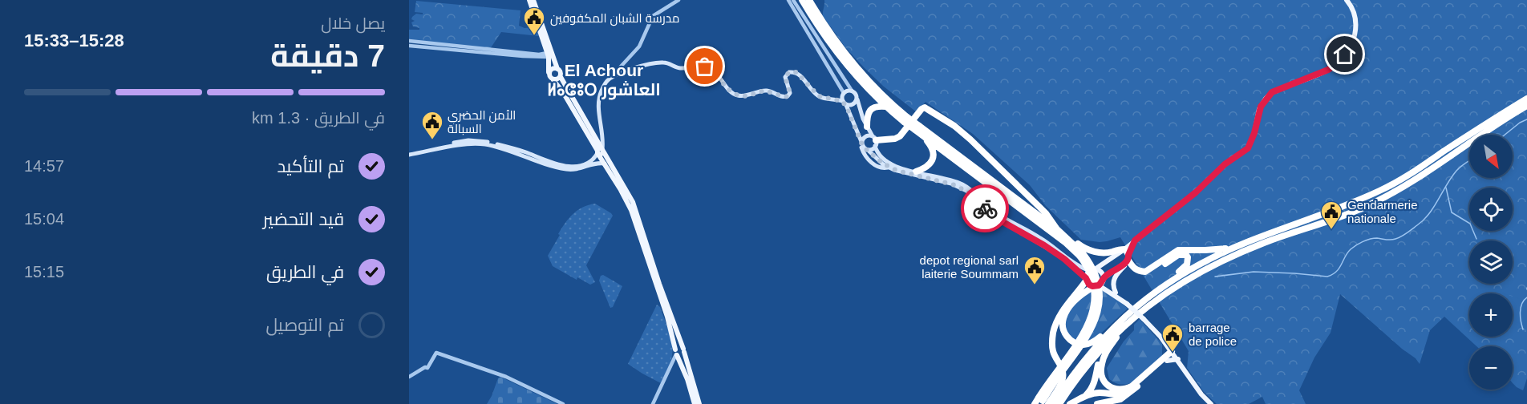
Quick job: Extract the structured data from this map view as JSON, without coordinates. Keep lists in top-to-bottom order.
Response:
{
  "districts": ["El Achour ⵍⴰⵛⵓⵔ العاشور"],
  "places": {
    "public building": [
      "مدرسة الشبان المكفوفين",
      "الأمن الحضري السبالة",
      "Gendarmerie nationale",
      "depot regional sarl laiterie Soummam",
      "barrage de police"
    ]
  },
  "north": "bottom right",
  "page": {
    "heading": ["7 دقيقة", "يصل خلال", "15:28–15:33"],
    "bar": "في الطريق · 1.3 km",
    "map_buttons": ["+", "−"],
    "list": [
      ["تم التأكيد", "14:57"],
      ["قيد التحضير", "15:04"],
      ["في الطريق", "15:15"],
      "تم التوصيل"
    ]
  }
}
